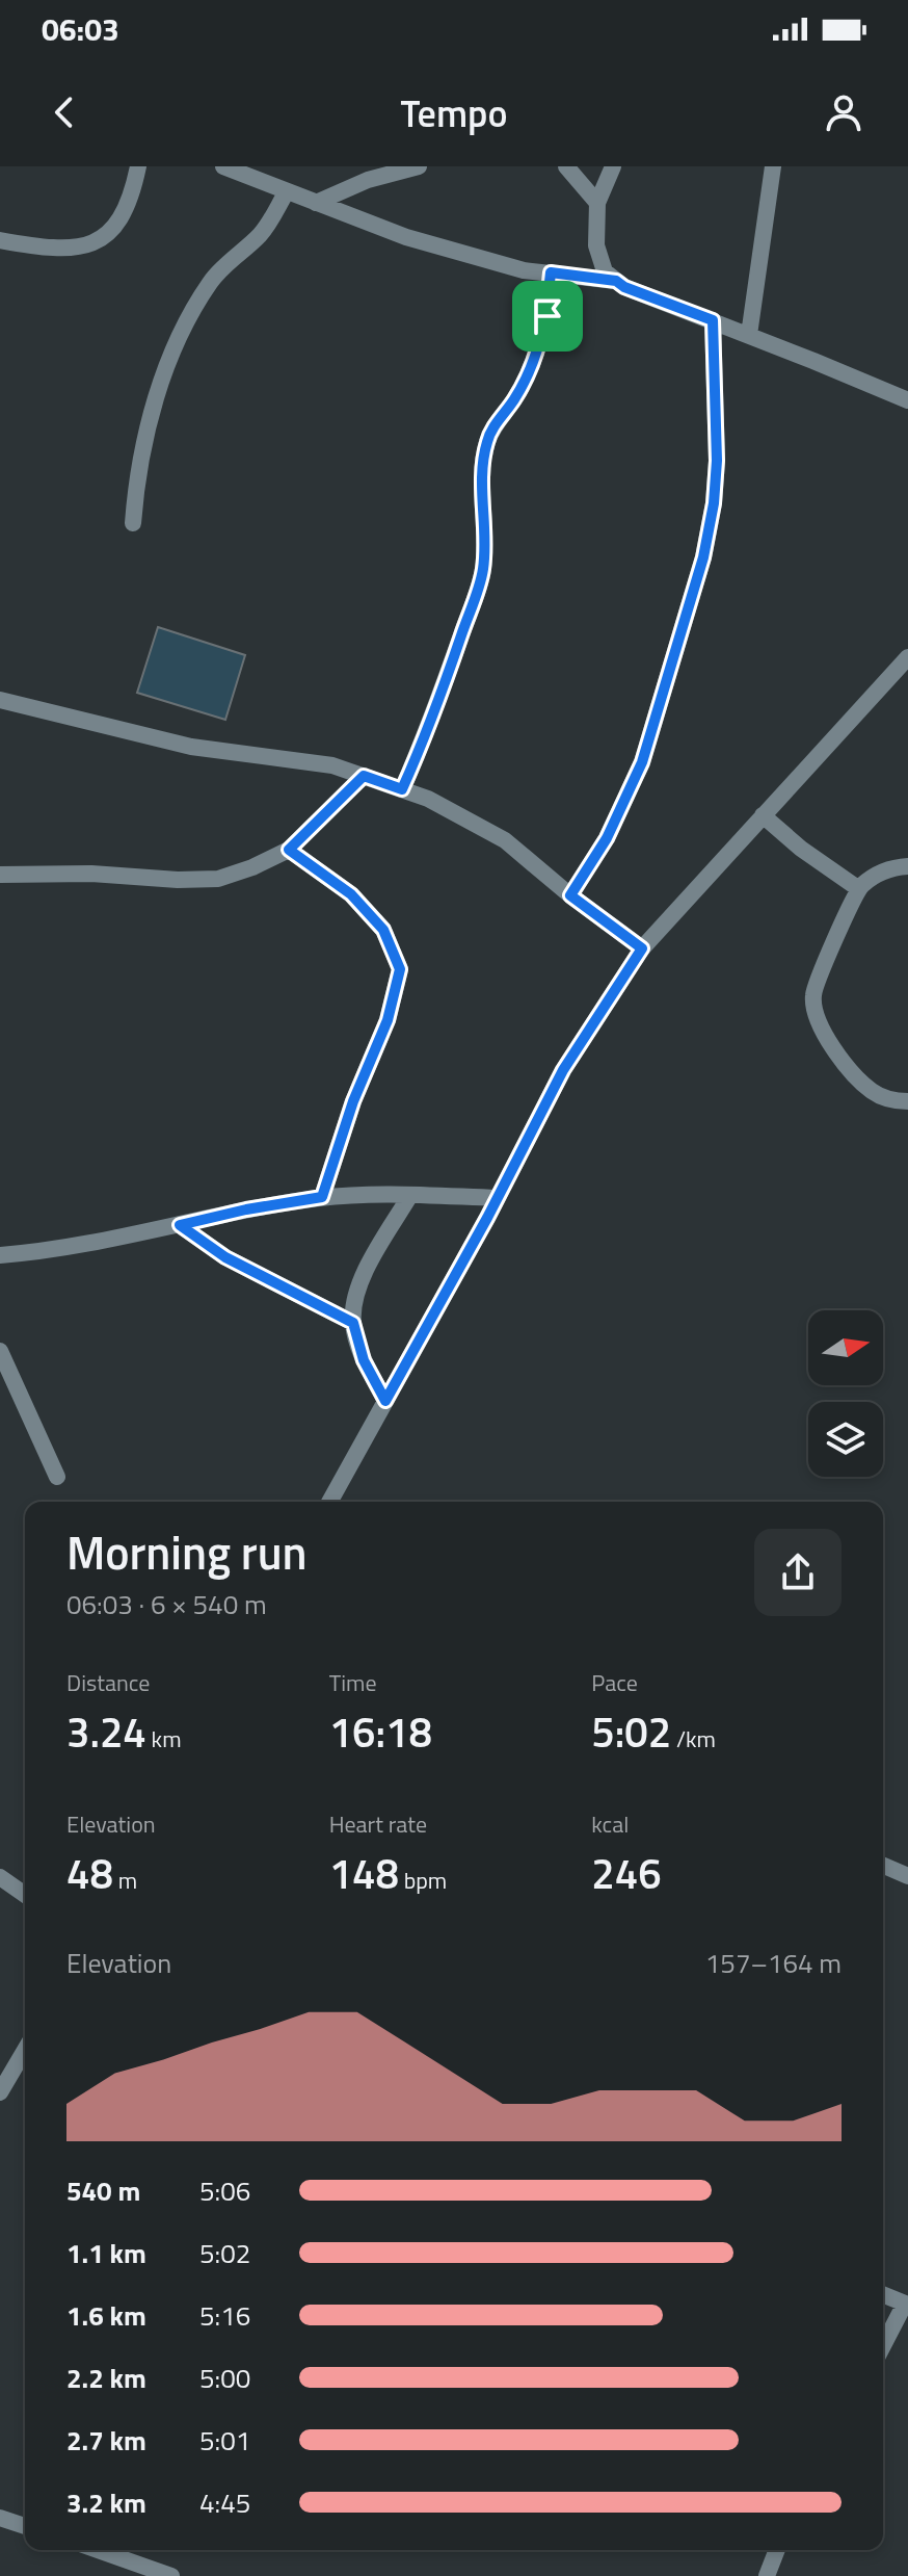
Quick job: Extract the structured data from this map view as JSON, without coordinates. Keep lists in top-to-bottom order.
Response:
{
  "north": "right",
  "page": {
    "status": "06:03",
    "header": "Tempo",
    "heading": ["Morning run", "06:03 · 6 × 540 m"],
    "stats": [
      ["Distance", "3.24 km"],
      ["Time", "16:18"],
      ["Pace", "5:02 /km"],
      ["Elevation", "48 m"],
      ["Heart rate", "148 bpm"],
      ["kcal", "246"]
    ],
    "chart": ["Elevation", "157–164 m"],
    "list": [
      {
        "name": "540 m",
        "note": "5:06"
      },
      {
        "name": "1.1 km",
        "note": "5:02"
      },
      {
        "name": "1.6 km",
        "note": "5:16"
      },
      {
        "name": "2.2 km",
        "note": "5:00"
      },
      {
        "name": "2.7 km",
        "note": "5:01"
      },
      {
        "name": "3.2 km",
        "note": "4:45"
      }
    ]
  }
}
